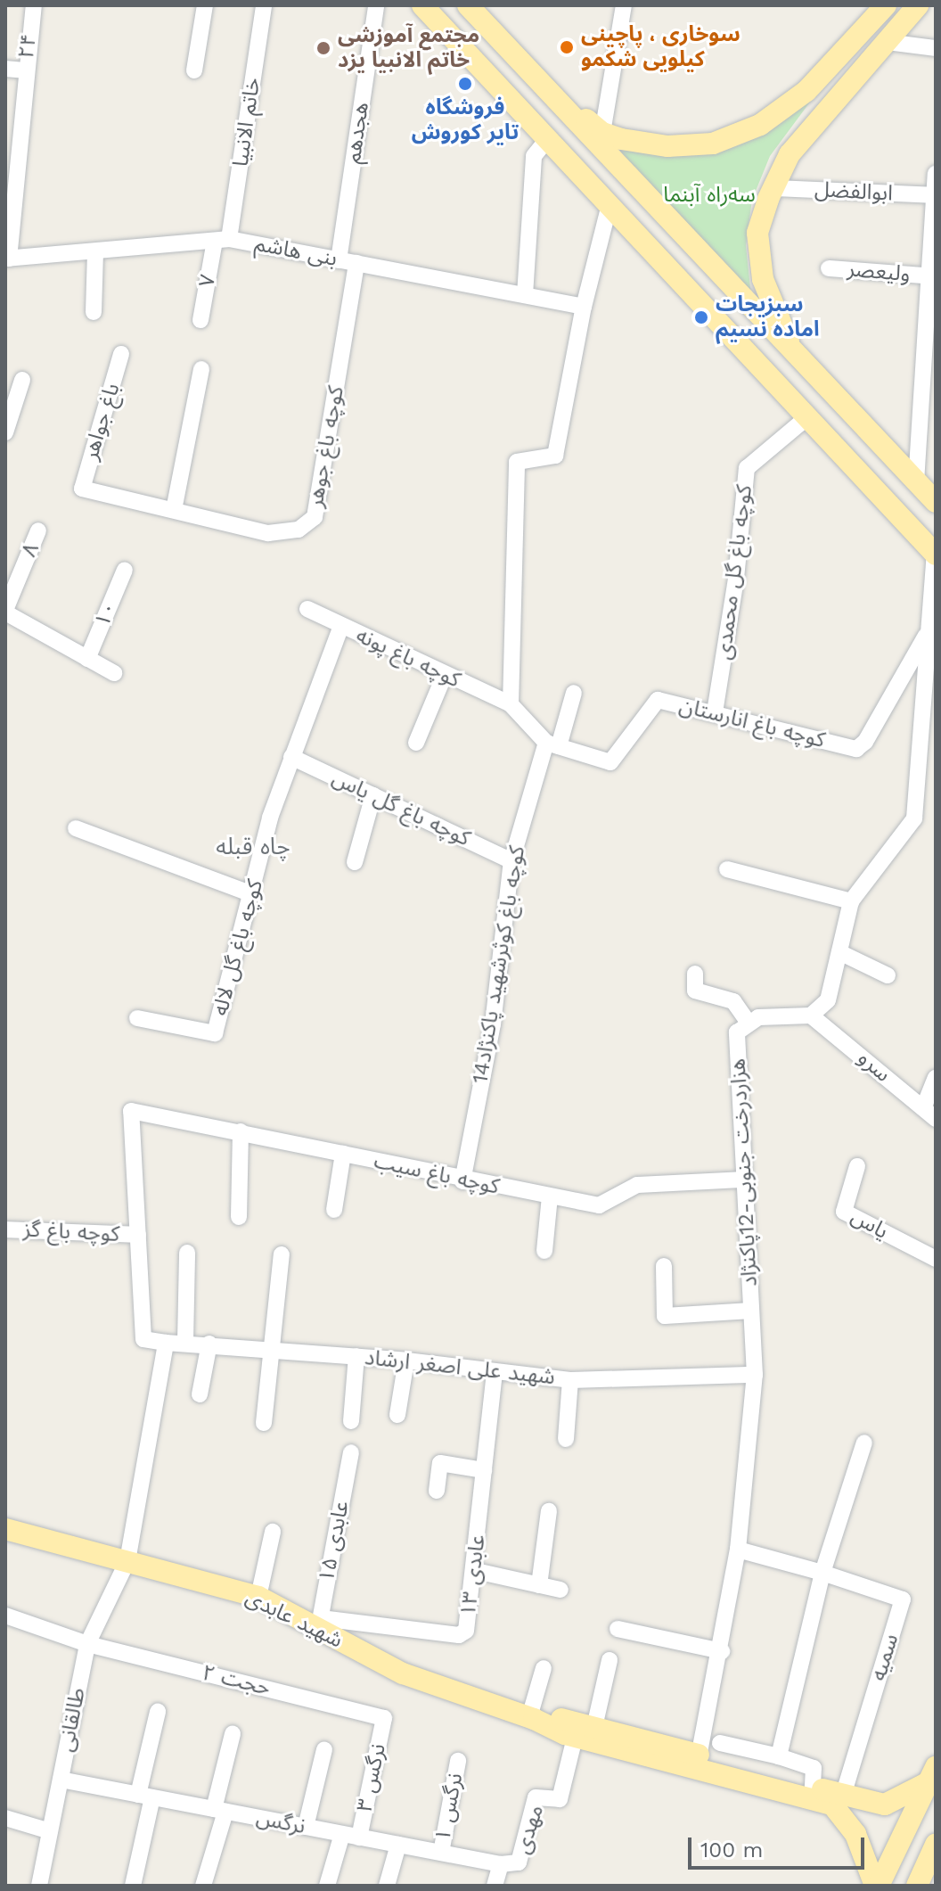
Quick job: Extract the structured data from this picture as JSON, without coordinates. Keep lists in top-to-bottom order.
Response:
{
  "streets": {
    "main road": ["شهید عابدی"],
    "street": [
      "۲۴",
      "خاتم الانبیا",
      "هجدهم",
      "ابوالفضل",
      "بنی هاشم",
      "ولیعصر",
      "۷",
      "باغ جواهر",
      "کوچه باغ جوهر",
      "۸",
      "کوچه باغ گل محمدی",
      "۱۰",
      "کوچه باغ پونه",
      "کوچه باغ انارستان",
      "کوچه باغ گل یاس",
      "کوچه باغ گل لاله",
      "کوچه باغ کوثرشهید پاکنژاد14",
      "سرو",
      "هزاردرخت جنوبی-12پاکنژاد",
      "کوچه باغ سیب",
      "یاس",
      "کوچه باغ گز",
      "شهید علی اصغر ارشاد",
      "عابدی ۱۵",
      "عابدی ۱۳",
      "سمیه",
      "حجت ۲",
      "طالقانی",
      "نرگس ۳",
      "نرگس ۱",
      "نرگس",
      "مهدی"
    ]
  },
  "crossings": [
    ["۲۴", "بنی هاشم"],
    ["خاتم الانبیا", "بنی هاشم"],
    ["خاتم الانبیا", "۷"],
    ["هجدهم", "بنی هاشم"],
    ["بنی هاشم", "۷"],
    ["بنی هاشم", "کوچه باغ جوهر"],
    ["باغ جواهر", "کوچه باغ جوهر"],
    ["کوچه باغ گل محمدی", "کوچه باغ انارستان"],
    ["کوچه باغ پونه", "کوچه باغ گل لاله"],
    ["کوچه باغ انارستان", "کوچه باغ کوثرشهید پاکنژاد14"],
    ["کوچه باغ گل یاس", "کوچه باغ گل لاله"],
    ["کوچه باغ گل یاس", "کوچه باغ کوثرشهید پاکنژاد14"],
    ["کوچه باغ کوثرشهید پاکنژاد14", "کوچه باغ سیب"],
    ["هزاردرخت جنوبی-12پاکنژاد", "کوچه باغ سیب"],
    ["هزاردرخت جنوبی-12پاکنژاد", "شهید علی اصغر ارشاد"],
    ["هزاردرخت جنوبی-12پاکنژاد", "شهید عابدی"],
    ["کوچه باغ سیب", "کوچه باغ گز"],
    ["شهید علی اصغر ارشاد", "عابدی ۱۳"],
    ["شهید علی اصغر ارشاد", "طالقانی"],
    ["عابدی ۱۵", "عابدی ۱۳"],
    ["عابدی ۱۵", "شهید عابدی"],
    ["عابدی ۱۳", "شهید عابدی"],
    ["شهید عابدی", "سمیه"],
    ["شهید عابدی", "طالقانی"],
    ["شهید عابدی", "مهدی"],
    ["حجت ۲", "طالقانی"],
    ["حجت ۲", "نرگس ۳"],
    ["طالقانی", "نرگس"],
    ["نرگس ۳", "نرگس"],
    ["نرگس ۱", "نرگس"],
    ["نرگس", "مهدی"]
  ],
  "districts": ["چاه قبله"],
  "parks": ["سه‌راه آبنما"],
  "places": [
    "سوخاری ، پاچینی کیلویی شکمو",
    "مجتمع آموزشی خاتم الانبیا یزد",
    "فروشگاه تایر کوروش",
    "سبزیجات اماده نسیم"
  ],
  "scale_bar": "100 m"
}
